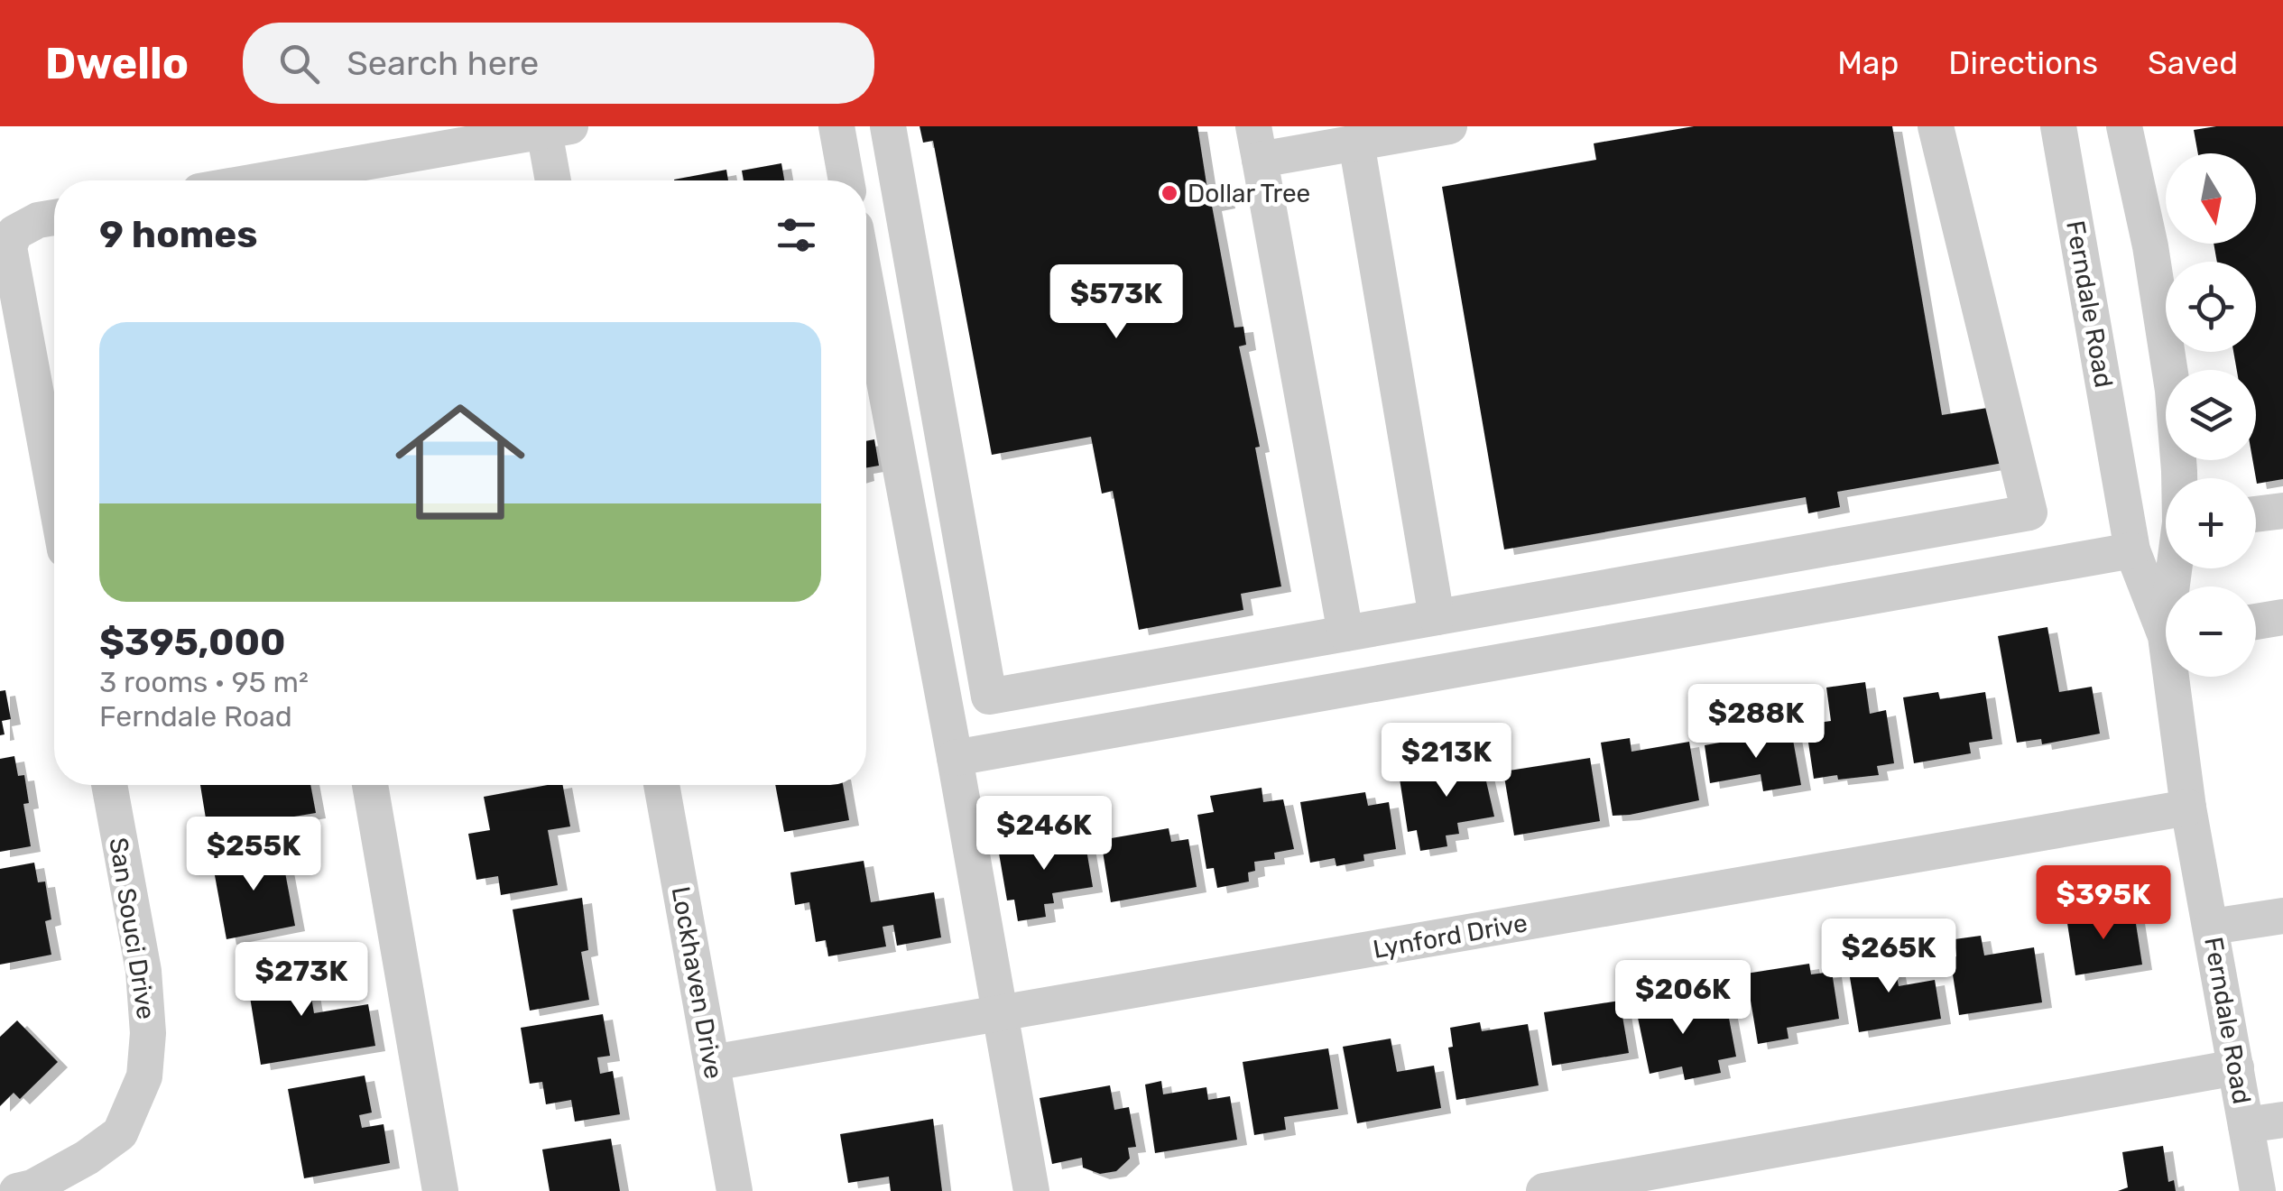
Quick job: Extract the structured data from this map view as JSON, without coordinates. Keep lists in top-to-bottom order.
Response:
{
  "streets": {
    "street": [
      "Ferndale Road",
      "San Souci Drive",
      "Lynford Drive",
      "Lockhaven Drive"
    ]
  },
  "crossings": [
    ["Ferndale Road", "Lynford Drive"],
    ["Lynford Drive", "Lockhaven Drive"]
  ],
  "places": ["Dollar Tree"],
  "north": "bottom",
  "page": {
    "header": "Dwello",
    "search": "Search here",
    "nav": ["Map", "Directions", "Saved"],
    "map_buttons": ["+", "−"],
    "heading": "9 homes",
    "price": [
      "$573K",
      "$288K",
      "$213K",
      "$246K",
      "$255K",
      "$395K",
      "$265K",
      "$273K",
      "$206K"
    ],
    "list": [
      {
        "name": "$395,000",
        "note": "3 rooms · 95 m² · Ferndale Road"
      }
    ]
  }
}
